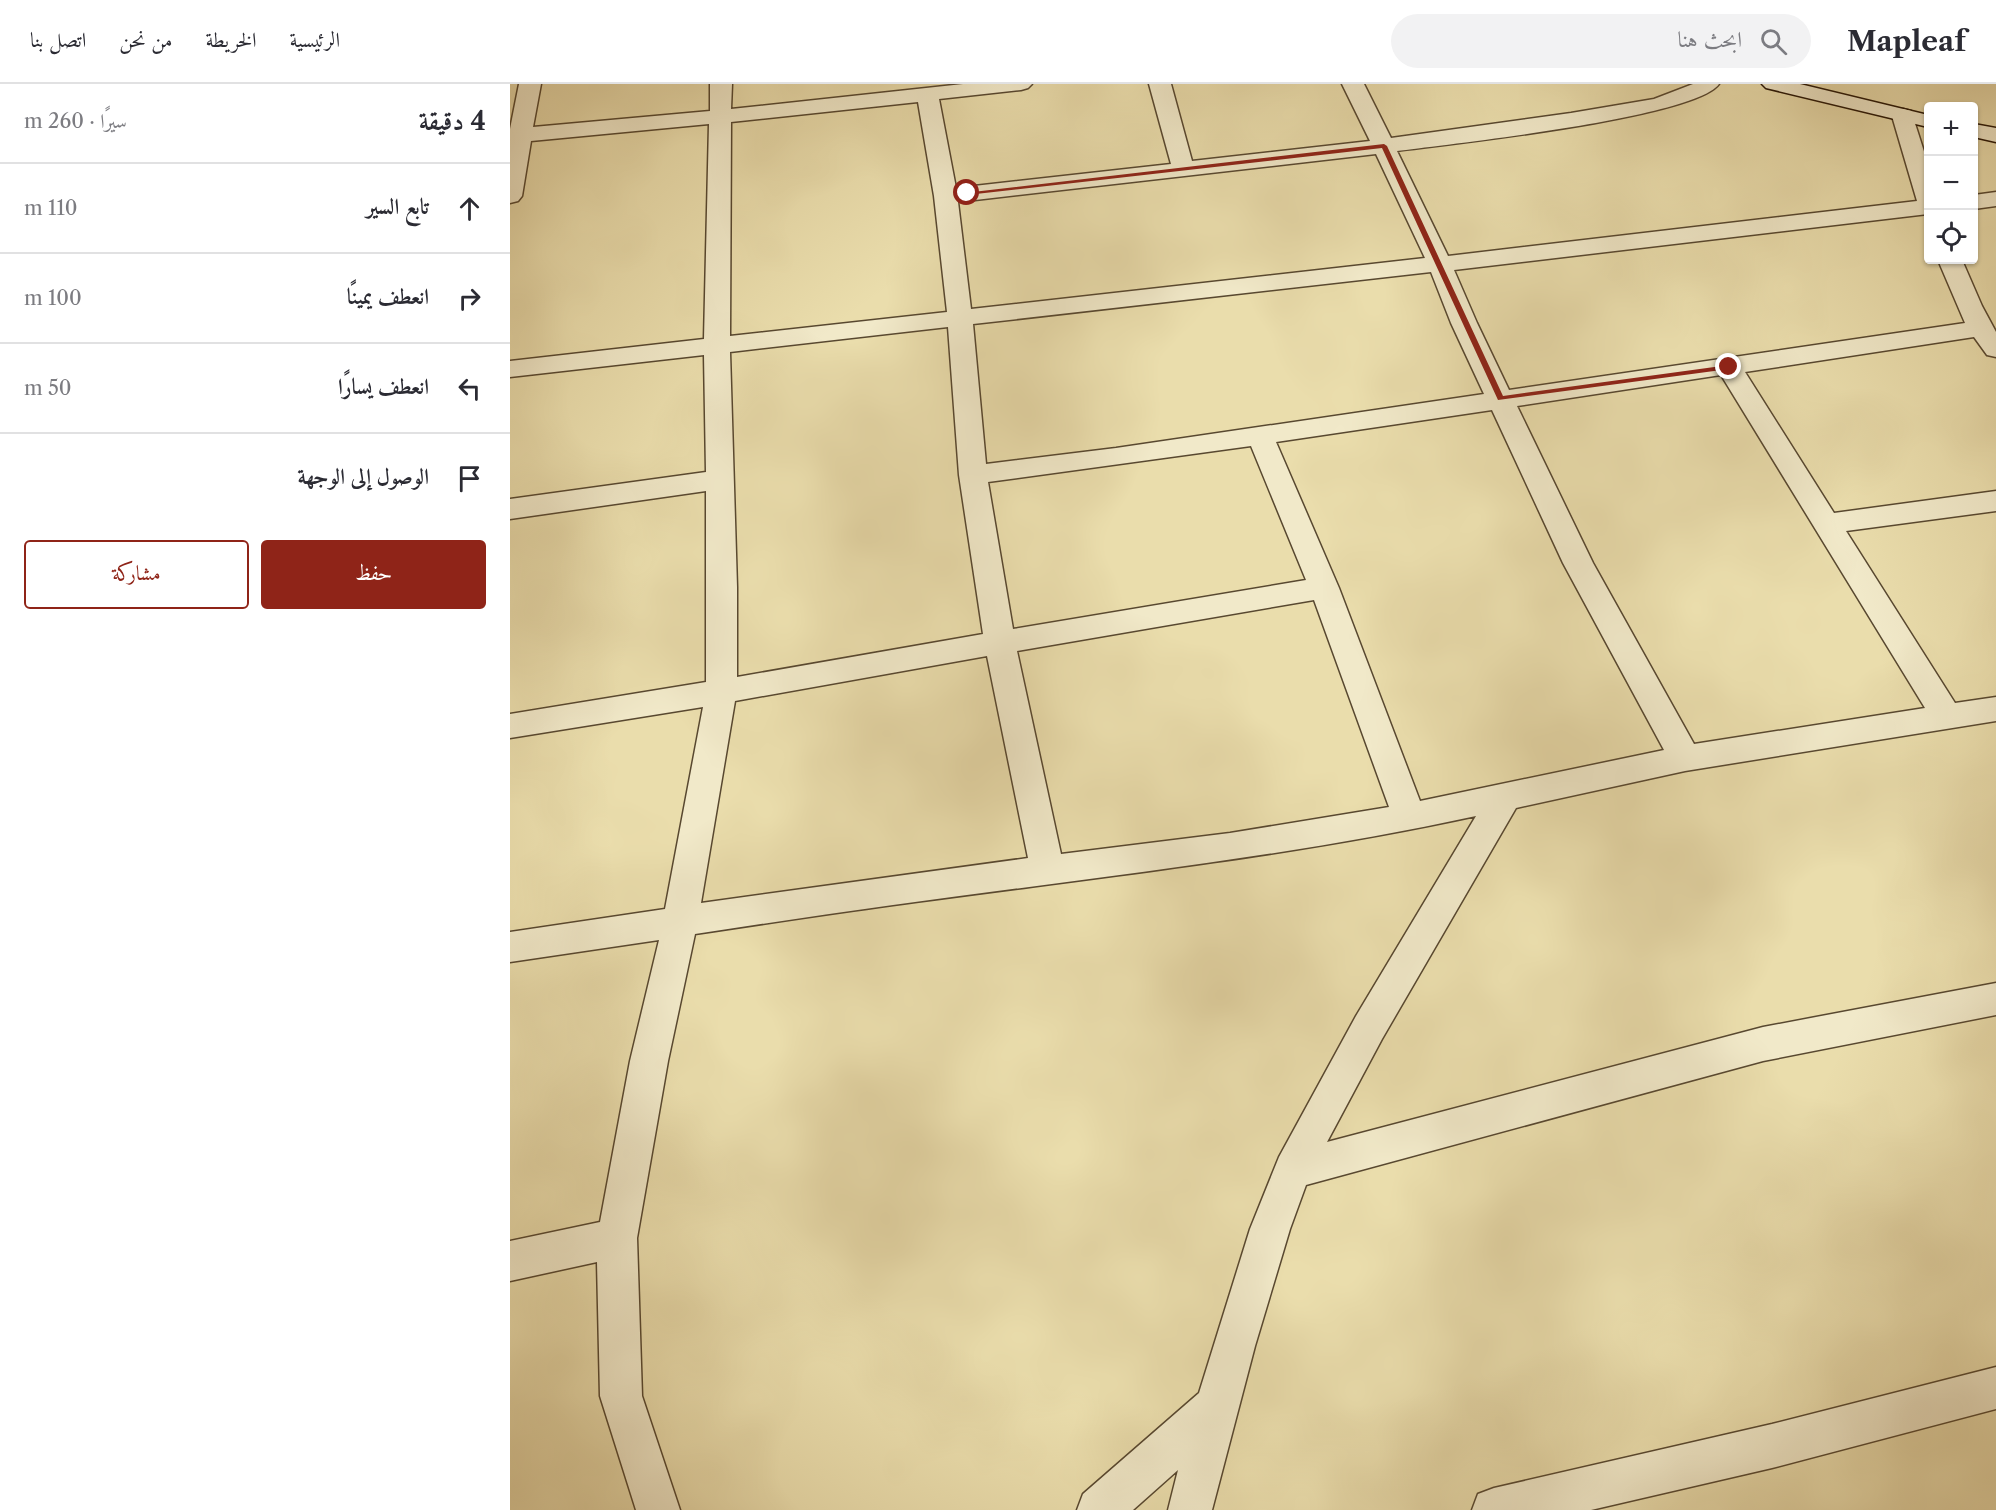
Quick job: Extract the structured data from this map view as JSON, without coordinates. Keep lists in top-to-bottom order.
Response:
{
  "page": {
    "header": "Mapleaf",
    "search": "ابحث هنا",
    "nav": [
      "الرئيسية",
      "الخريطة",
      "من نحن",
      "اتصل بنا"
    ],
    "heading": ["4 دقيقة", "سيرًا · 260 m"],
    "map_buttons": ["+", "−"],
    "list": [
      ["تابع السير", "110 m"],
      ["انعطف يمينًا", "100 m"],
      ["انعطف يسارًا", "50 m"],
      "الوصول إلى الوجهة"
    ],
    "buttons": ["حفظ", "مشاركة"]
  }
}
